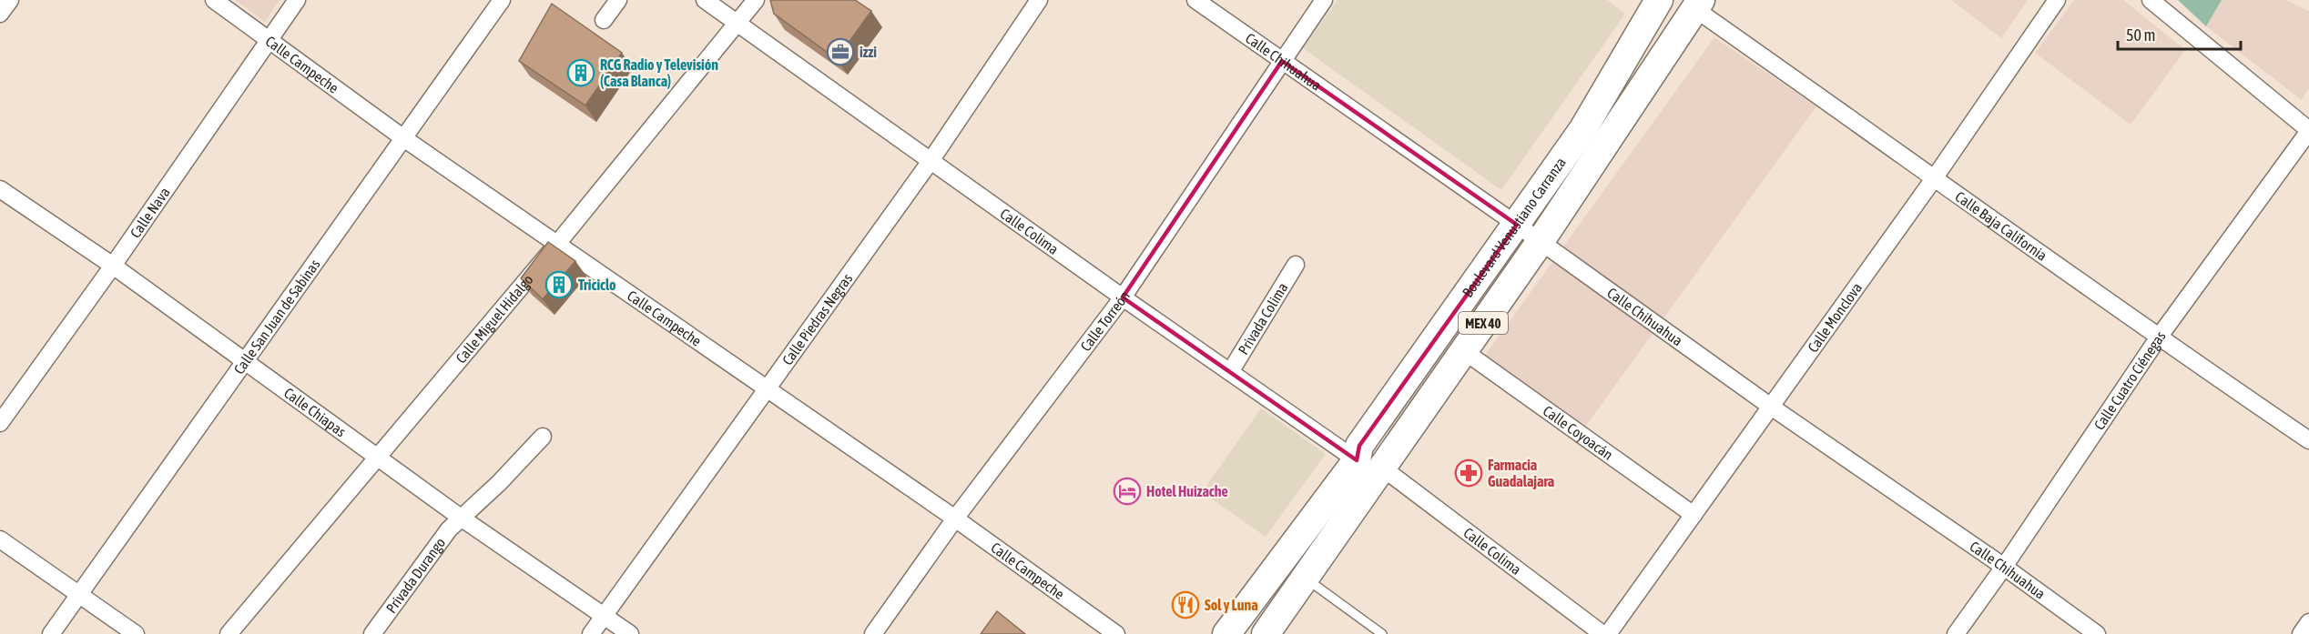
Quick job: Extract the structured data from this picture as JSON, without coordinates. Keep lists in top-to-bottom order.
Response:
{
  "streets": {
    "main road": ["Boulevard Venustiano Carranza", "MEX 40"],
    "street": [
      "Calle Chihuahua",
      "Calle Campeche",
      "Calle Nava",
      "Calle Baja California",
      "Calle Colima",
      "Calle San Juan de Sabinas",
      "Calle Piedras Negras",
      "Privada Colima",
      "Calle Monclova",
      "Calle Miguel Hidalgo",
      "Calle Torreón",
      "Calle Cuatro Ciénegas",
      "Calle Chiapas",
      "Calle Coyoacán",
      "Privada Durango"
    ]
  },
  "crossings": [
    ["Calle Chihuahua", "Boulevard Venustiano Carranza"],
    ["Calle Chihuahua", "Calle Monclova"],
    ["Calle Chihuahua", "Calle Torreón"],
    ["Calle Chihuahua", "Calle Cuatro Ciénegas"],
    ["Calle Campeche", "Calle Nava"],
    ["Calle Campeche", "Calle San Juan de Sabinas"],
    ["Calle Campeche", "Calle Piedras Negras"],
    ["Calle Campeche", "Calle Miguel Hidalgo"],
    ["Calle Campeche", "Calle Torreón"],
    ["Calle Nava", "Calle Chiapas"],
    ["Calle Baja California", "Boulevard Venustiano Carranza"],
    ["Calle Baja California", "Calle Monclova"],
    ["Calle Baja California", "Calle Cuatro Ciénegas"],
    ["Boulevard Venustiano Carranza", "Calle Colima"],
    ["Boulevard Venustiano Carranza", "Calle Coyoacán"],
    ["Calle Colima", "Calle Piedras Negras"],
    ["Calle Colima", "Privada Colima"],
    ["Calle Colima", "Calle Miguel Hidalgo"],
    ["Calle Colima", "Calle Torreón"],
    ["Calle San Juan de Sabinas", "Calle Chiapas"],
    ["Calle Piedras Negras", "Calle Chiapas"],
    ["Calle Monclova", "Calle Coyoacán"],
    ["Calle Miguel Hidalgo", "Calle Chiapas"],
    ["Calle Chiapas", "Privada Durango"]
  ],
  "places": {
    "office": ["izzi"],
    "building": ["RCG Radio y Televisión (Casa Blanca)", "Triciclo"],
    "pharmacy": ["Farmacia Guadalajara"],
    "hotel": ["Hotel Huizache"],
    "restaurant": ["Sol y Luna"]
  },
  "scale_bar": "50 m"
}
